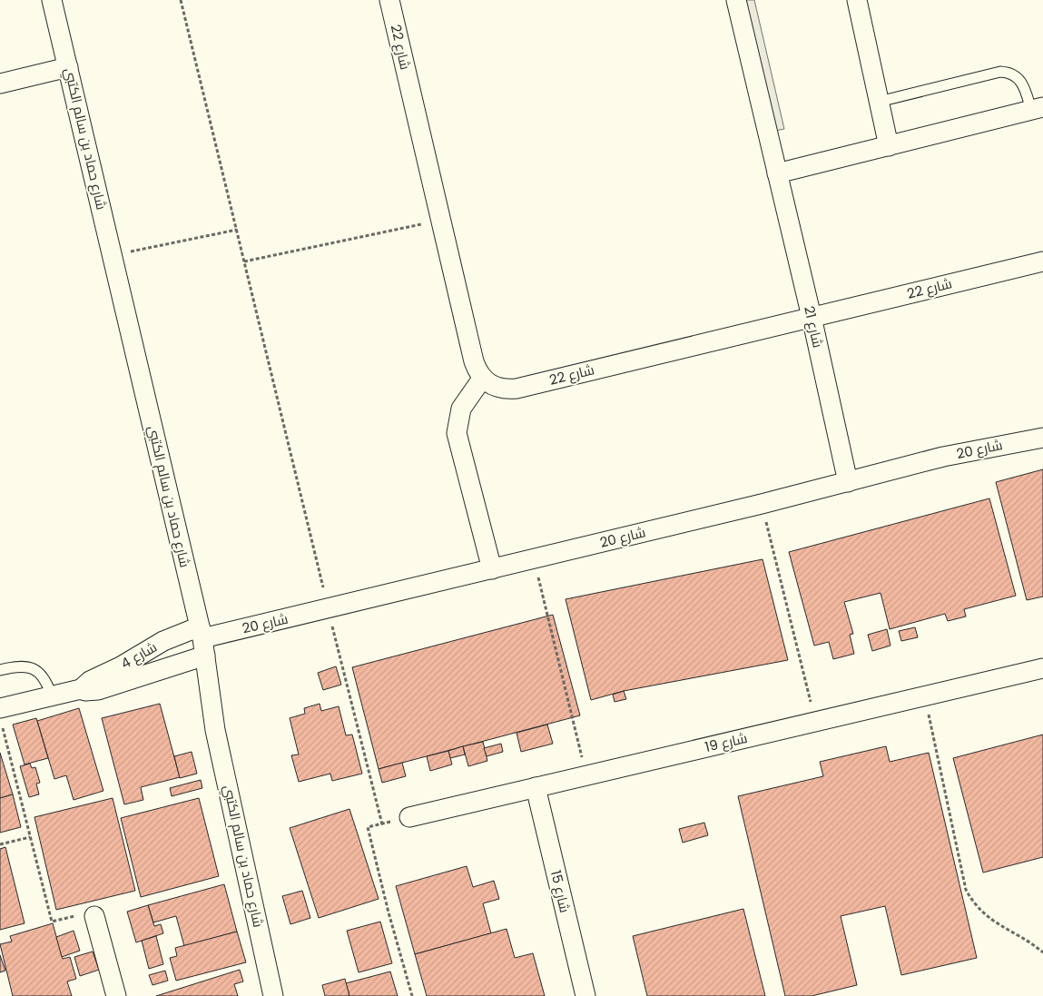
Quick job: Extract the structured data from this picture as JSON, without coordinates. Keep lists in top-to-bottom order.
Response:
{
  "streets": {
    "street": [
      "شارع 22",
      "شارع حماد بن سالم الكتبي",
      "شارع 21",
      "شارع 20",
      "شارع 4",
      "شارع 19",
      "شارع 15"
    ]
  },
  "crossings": [
    ["شارع 22", "شارع 21"],
    ["شارع حماد بن سالم الكتبي", "شارع 20"],
    ["شارع حماد بن سالم الكتبي", "شارع 4"],
    ["شارع 21", "شارع 20"],
    ["شارع 20", "شارع 4"],
    ["شارع 19", "شارع 15"]
  ]
}
